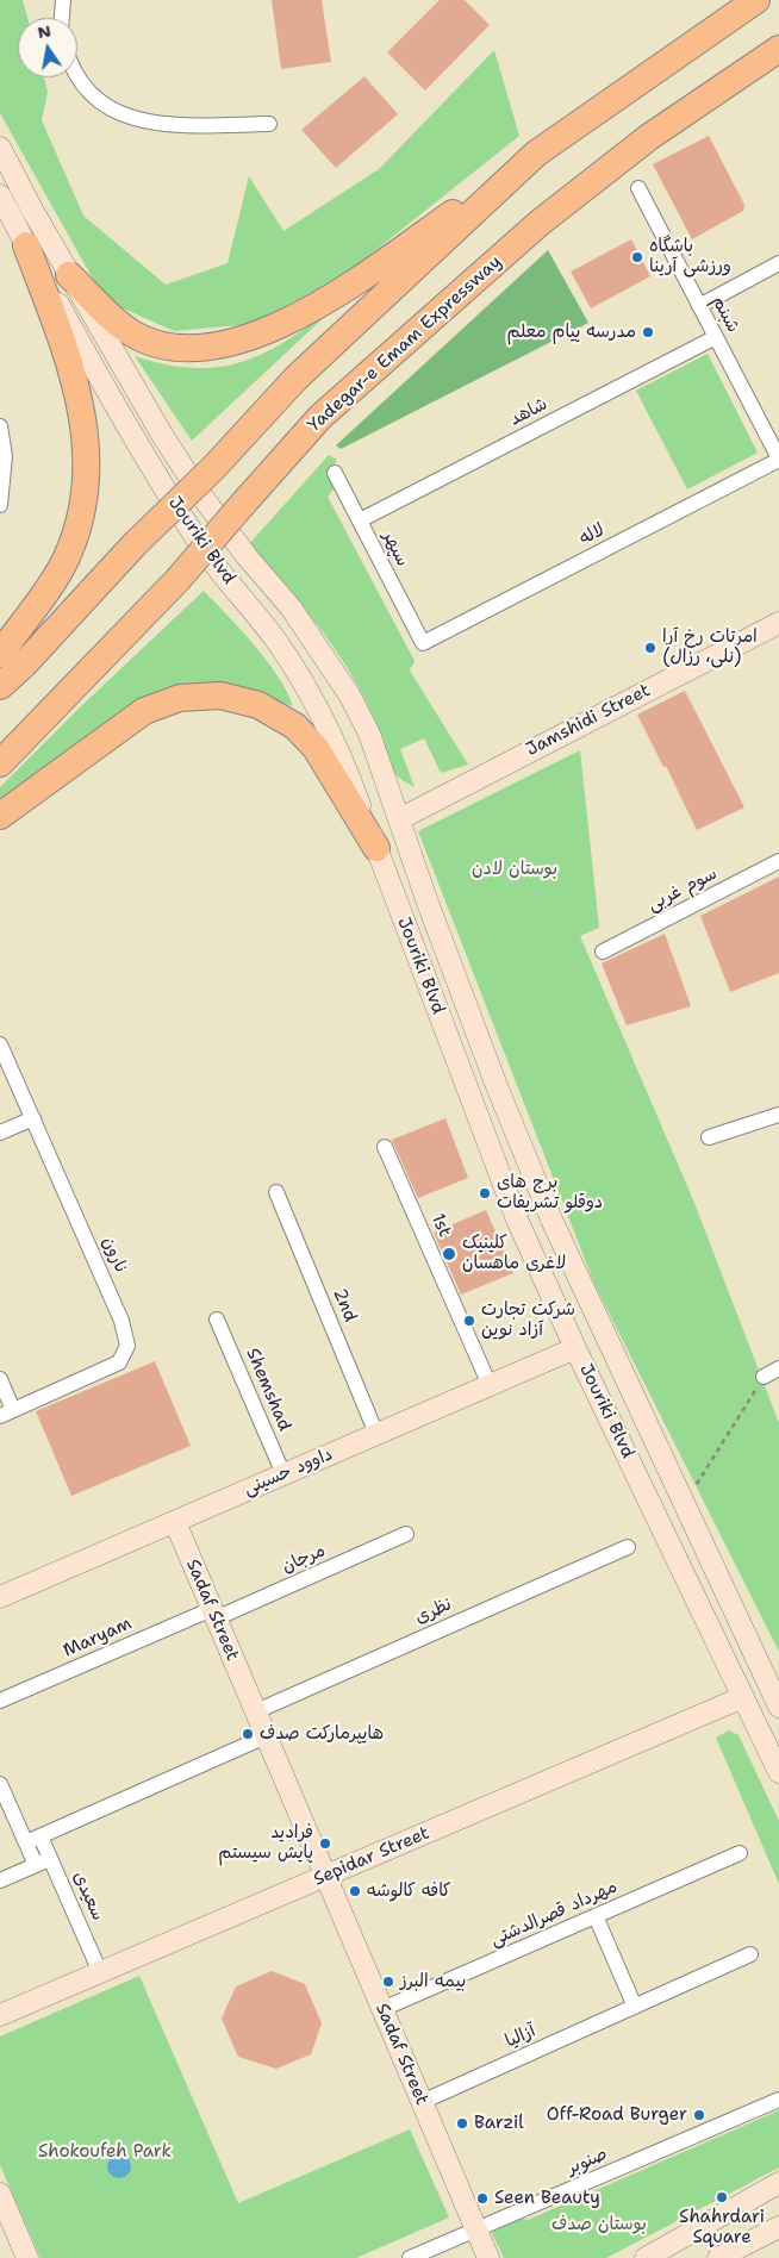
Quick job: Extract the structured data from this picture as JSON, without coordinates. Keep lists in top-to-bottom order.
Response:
{
  "streets": {
    "highway": ["Yadegar-e Emam Expressway"],
    "main road": [
      "Jouriki Blvd",
      "Jamshidi Street",
      "داوود حسینی",
      "Sadaf Street",
      "Sepidar Street"
    ],
    "street": [
      "شبنم",
      "شاهد",
      "لاله",
      "سپهر",
      "سوم غربی",
      "1st",
      "نارون",
      "2nd",
      "Shemshad",
      "مرجان",
      "نظری",
      "Maryam",
      "سعیدی",
      "مهرداد قصرالدشتی",
      "آزالیا",
      "صنوبر"
    ]
  },
  "crossings": [
    ["شبنم", "شاهد"],
    ["شبنم", "لاله"],
    ["شاهد", "سپهر"],
    ["لاله", "سپهر"],
    ["Jouriki Blvd", "Jamshidi Street"],
    ["Jouriki Blvd", "داوود حسینی"],
    ["Jouriki Blvd", "Sepidar Street"],
    ["1st", "داوود حسینی"],
    ["2nd", "داوود حسینی"],
    ["Shemshad", "داوود حسینی"],
    ["داوود حسینی", "Sadaf Street"],
    ["مرجان", "Sadaf Street"],
    ["مرجان", "Maryam"],
    ["Sadaf Street", "نظری"],
    ["Sadaf Street", "Maryam"],
    ["Sadaf Street", "Sepidar Street"],
    ["Sadaf Street", "مهرداد قصرالدشتی"],
    ["Sadaf Street", "آزالیا"],
    ["Sadaf Street", "صنوبر"],
    ["Sepidar Street", "سعیدی"]
  ],
  "parks": ["بوستان لادن", "Shokoufeh Park", "بوستان صدف"],
  "places": [
    "باشگاه ورزشی آرینا",
    "مدرسه پیام معلم",
    "امرتات رخ آرا (نلی، رزال)",
    "برج های دوقلو تشریفات",
    "کلینیک لاغری ماهسان",
    "شرکت تجارت آزاد نوین",
    "هایپرمارکت صدف",
    "فرادید پایش سیستم",
    "کافه کالوشه",
    "بیمه البرز",
    "Off-Road Burger",
    "Barzil",
    "Shahrdari Square",
    "Seen Beauty"
  ],
  "north": "top"
}
